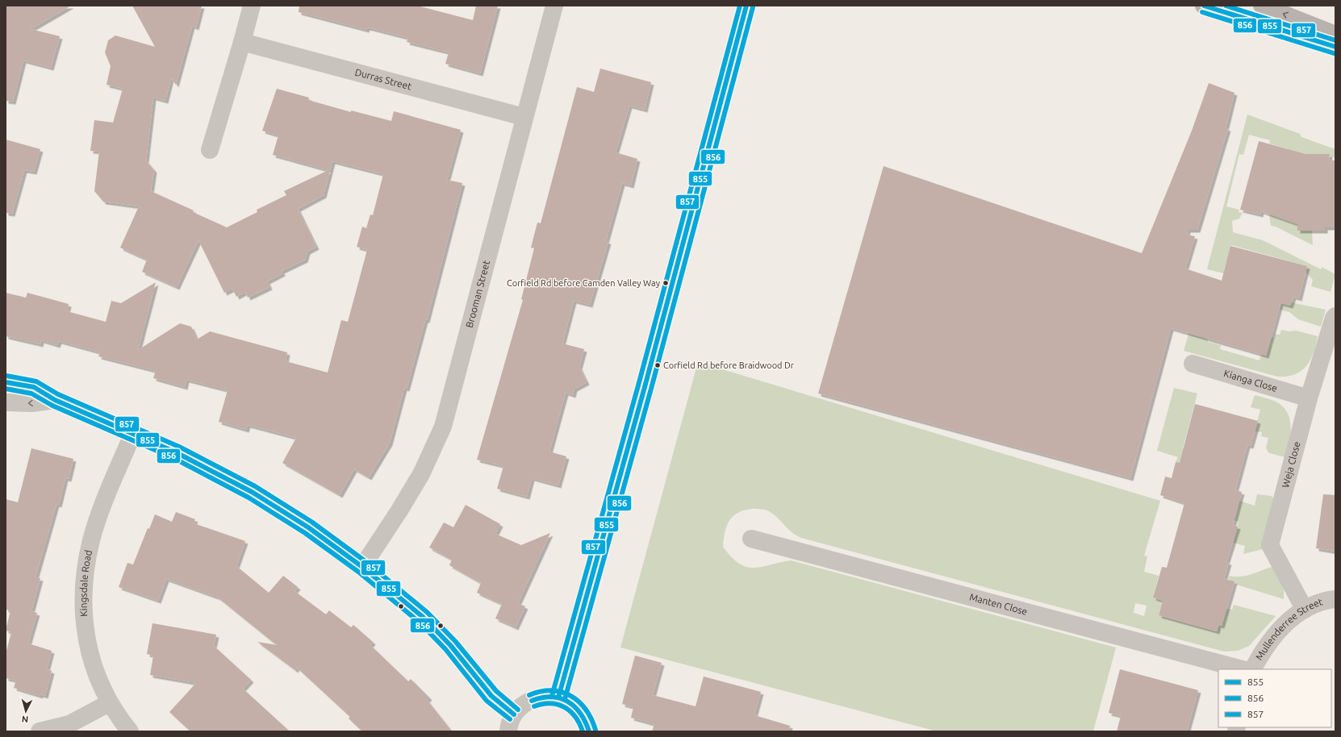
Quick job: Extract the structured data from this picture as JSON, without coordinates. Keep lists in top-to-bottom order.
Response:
{
  "streets": {
    "street": [
      "Durras Street",
      "Brooman Street",
      "Kianga Close",
      "Weja Close",
      "Kingsdale Road",
      "Manten Close",
      "Mullenderree Street"
    ]
  },
  "crossings": [
    ["Durras Street", "Brooman Street"],
    ["Kianga Close", "Weja Close"],
    ["Weja Close", "Mullenderree Street"]
  ],
  "places": ["Corfield Rd before Camden Valley Way", "Corfield Rd before Braidwood Dr"],
  "lines": ["transit line 855", "transit line 857", "transit line 856"],
  "legend": ["855", "856", "857"],
  "north": "bottom"
}
